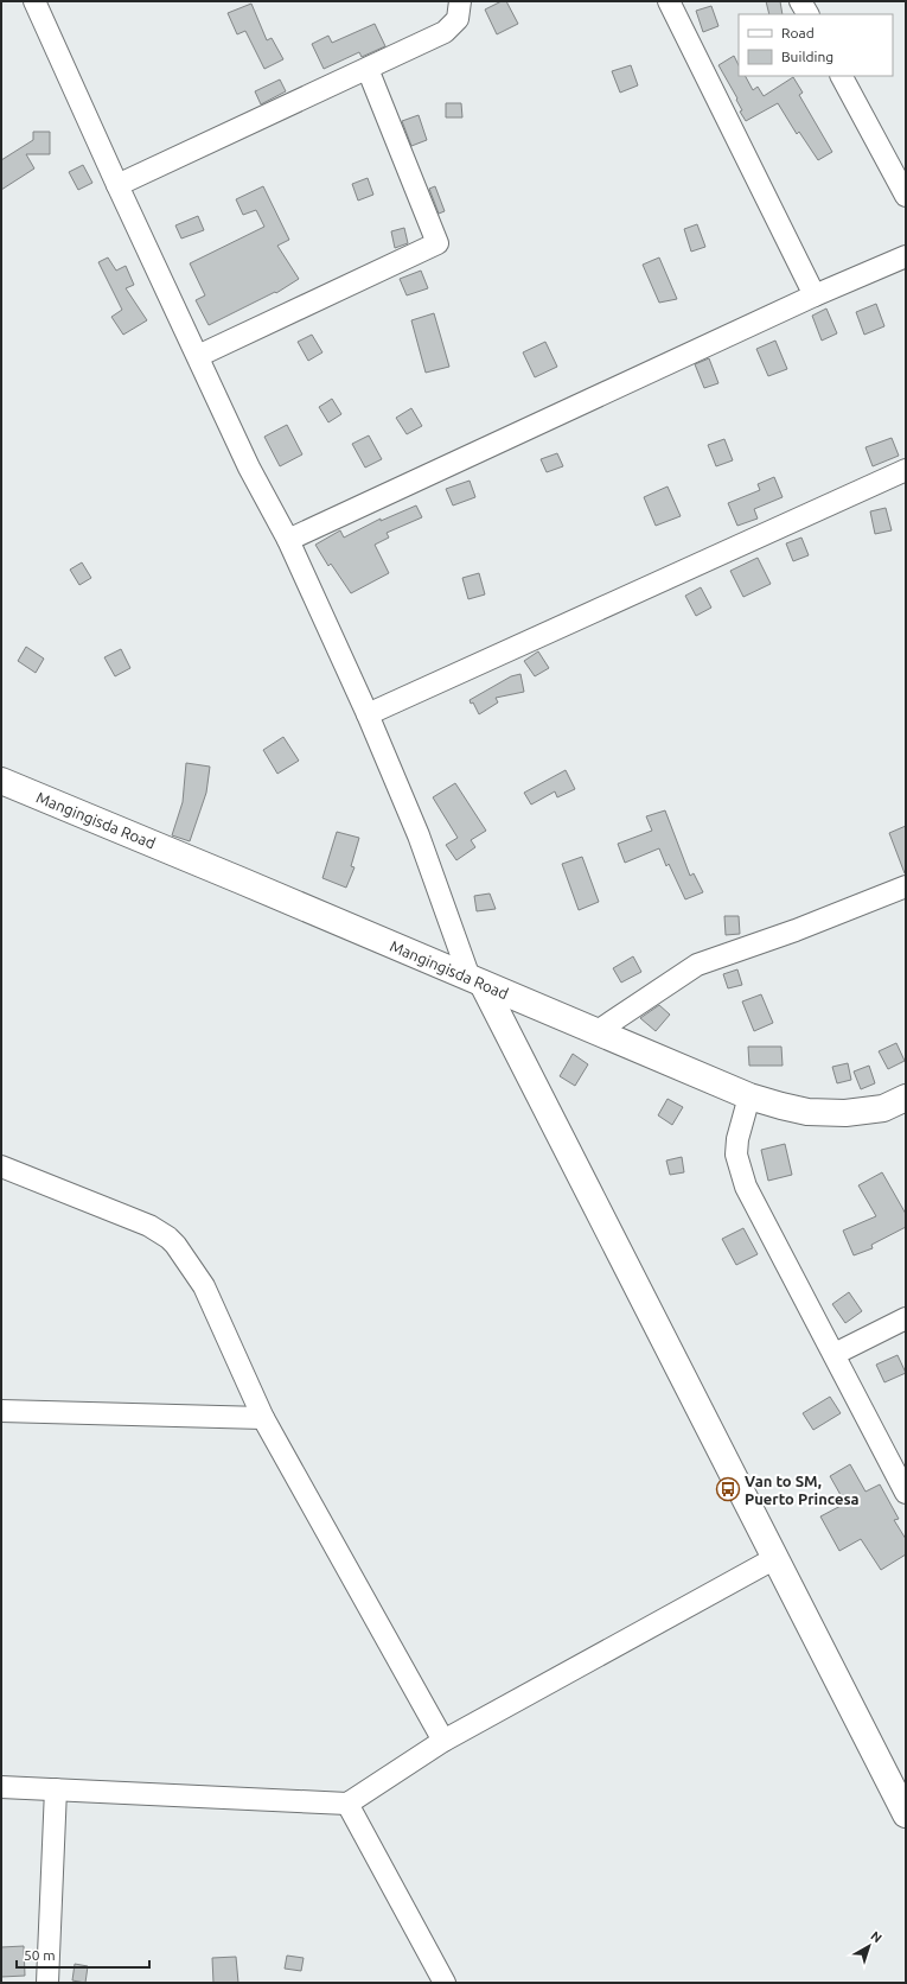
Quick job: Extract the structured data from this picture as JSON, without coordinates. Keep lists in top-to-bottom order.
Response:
{
  "streets": {
    "street": ["Mangingisda Road"]
  },
  "places": {
    "bus stop": ["Van to SM, Puerto Princesa"]
  },
  "legend": ["Road", "Building"],
  "scale_bar": "50 m",
  "north": "top right"
}
